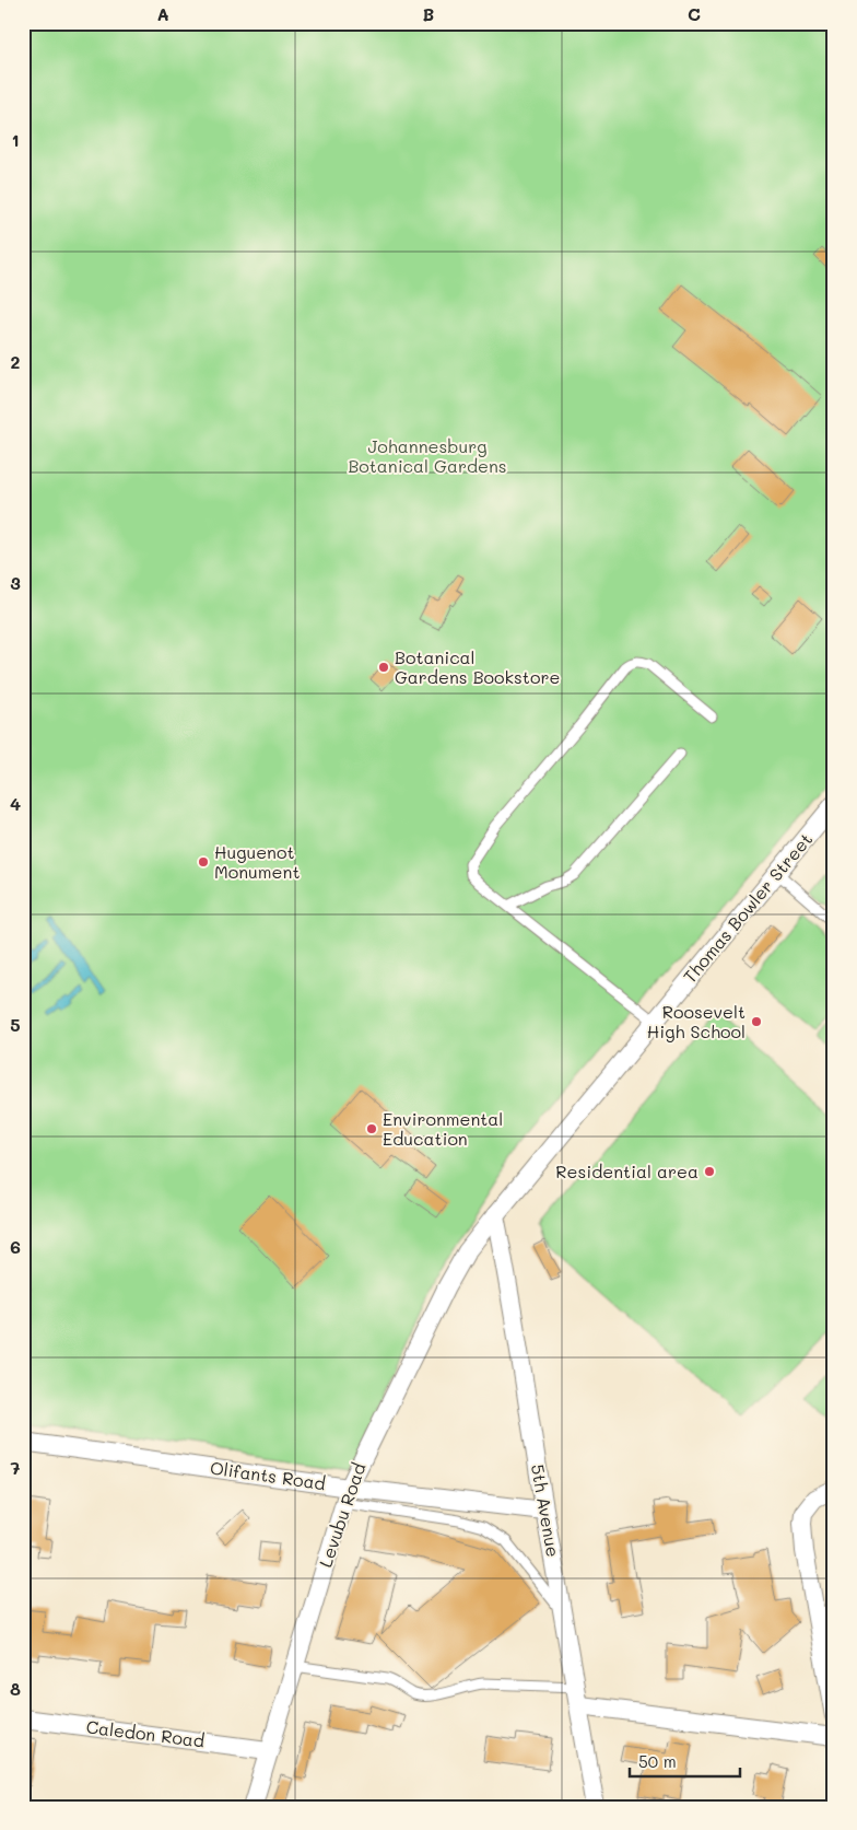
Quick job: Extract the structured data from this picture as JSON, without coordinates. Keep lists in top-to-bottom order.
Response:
{
  "streets": {
    "street": [
      "Thomas Bowler Street",
      "Olifants Road",
      "5th Avenue",
      "Levubu Road",
      "Caledon Road"
    ]
  },
  "crossings": [
    ["Thomas Bowler Street", "5th Avenue"],
    ["Thomas Bowler Street", "Levubu Road"],
    ["Olifants Road", "5th Avenue"],
    ["Olifants Road", "Levubu Road"],
    ["5th Avenue", "Levubu Road"],
    ["Levubu Road", "Caledon Road"]
  ],
  "parks": ["Johannesburg Botanical Gardens"],
  "places": [
    "Botanical Gardens Bookstore",
    "Huguenot Monument",
    "Roosevelt High School",
    "Environmental Education",
    "Residential area"
  ],
  "scale_bar": "50 m",
  "grid": {
    "columns": ["A", "B", "C"],
    "rows": [
      "1",
      "2",
      "3",
      "4",
      "5",
      "6",
      "7",
      "8"
    ]
  }
}
